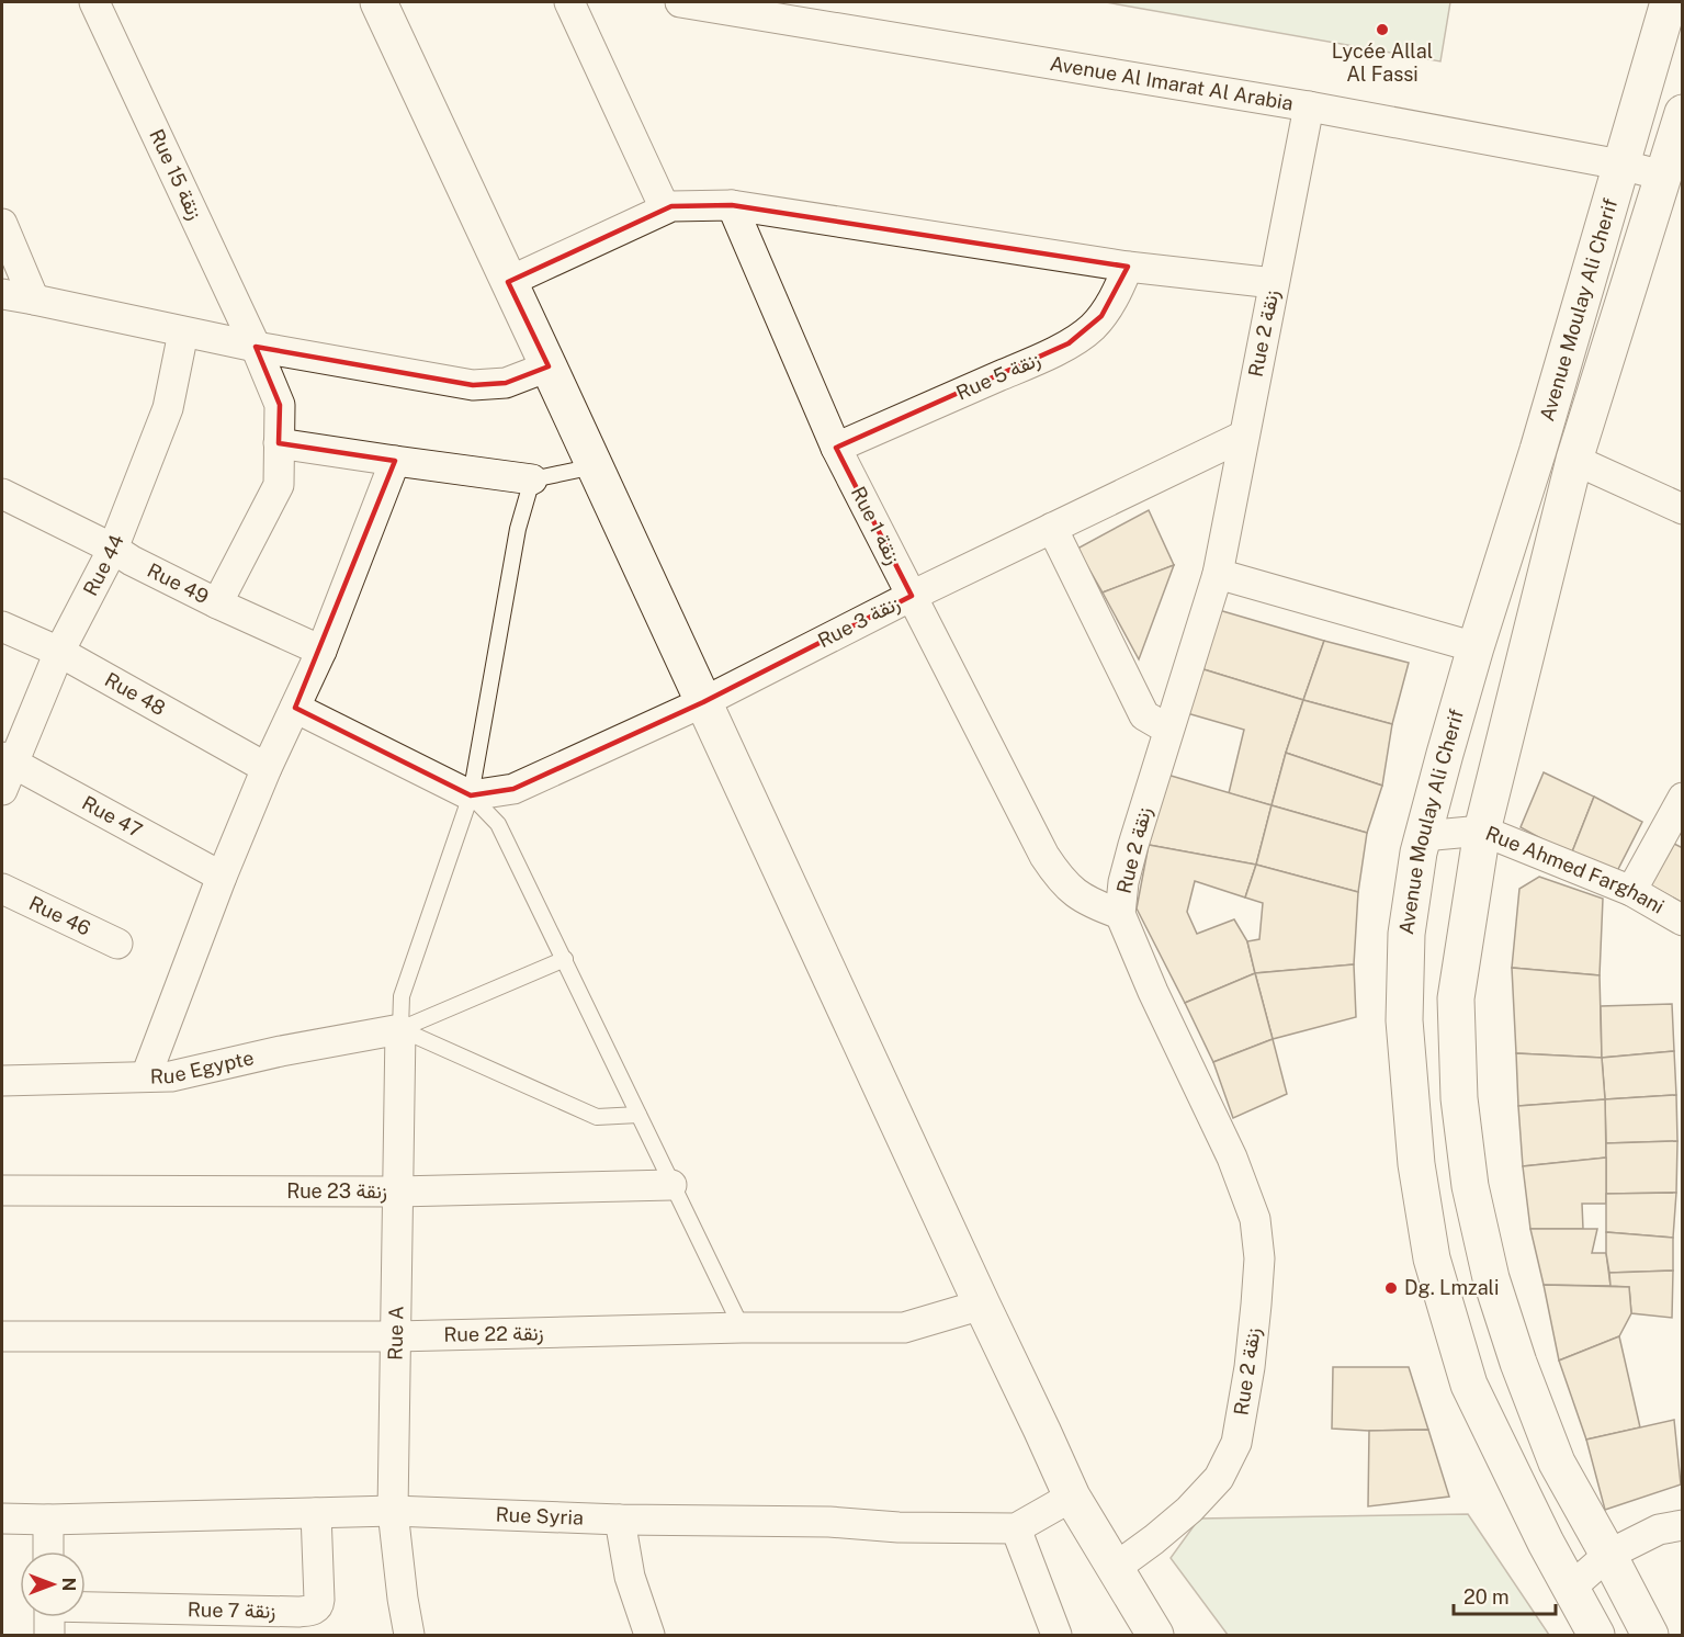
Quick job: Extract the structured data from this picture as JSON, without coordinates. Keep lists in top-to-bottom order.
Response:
{
  "streets": {
    "main road": ["Avenue Moulay Ali Cherif"],
    "street": [
      "Avenue Al Imarat Al Arabia",
      "Rue 15 زنقة",
      "Rue 2 زنقة",
      "Rue 5 زنقة",
      "Rue 1 زنقة",
      "Rue 44",
      "Rue 49",
      "Rue 3 زنقة",
      "Rue 48",
      "Rue 47",
      "Rue Ahmed Farghani",
      "Rue 46",
      "Rue Egypte",
      "Rue 23 زنقة",
      "Rue A",
      "Rue 22 زنقة",
      "Rue Syria",
      "Rue 7 زنقة"
    ]
  },
  "crossings": [
    ["Avenue Al Imarat Al Arabia", "Avenue Moulay Ali Cherif"],
    ["Avenue Al Imarat Al Arabia", "Rue 2 زنقة"],
    ["Rue 15 زنقة", "Rue 49"],
    ["Avenue Moulay Ali Cherif", "Rue Ahmed Farghani"],
    ["Rue 2 زنقة", "Rue 1 زنقة"],
    ["Rue 2 زنقة", "Rue 3 زنقة"],
    ["Rue 5 زنقة", "Rue 1 زنقة"],
    ["Rue 1 زنقة", "Rue 3 زنقة"],
    ["Rue 44", "Rue 49"],
    ["Rue 44", "Rue 48"],
    ["Rue 44", "Rue 47"],
    ["Rue Egypte", "Rue A"],
    ["Rue 23 زنقة", "Rue A"],
    ["Rue A", "Rue 22 زنقة"],
    ["Rue A", "Rue Syria"],
    ["Rue Syria", "Rue 7 زنقة"]
  ],
  "places": ["Lycée Allal Al Fassi", "Dg. Lmzali"],
  "scale_bar": "20 m",
  "north": "right"
}
